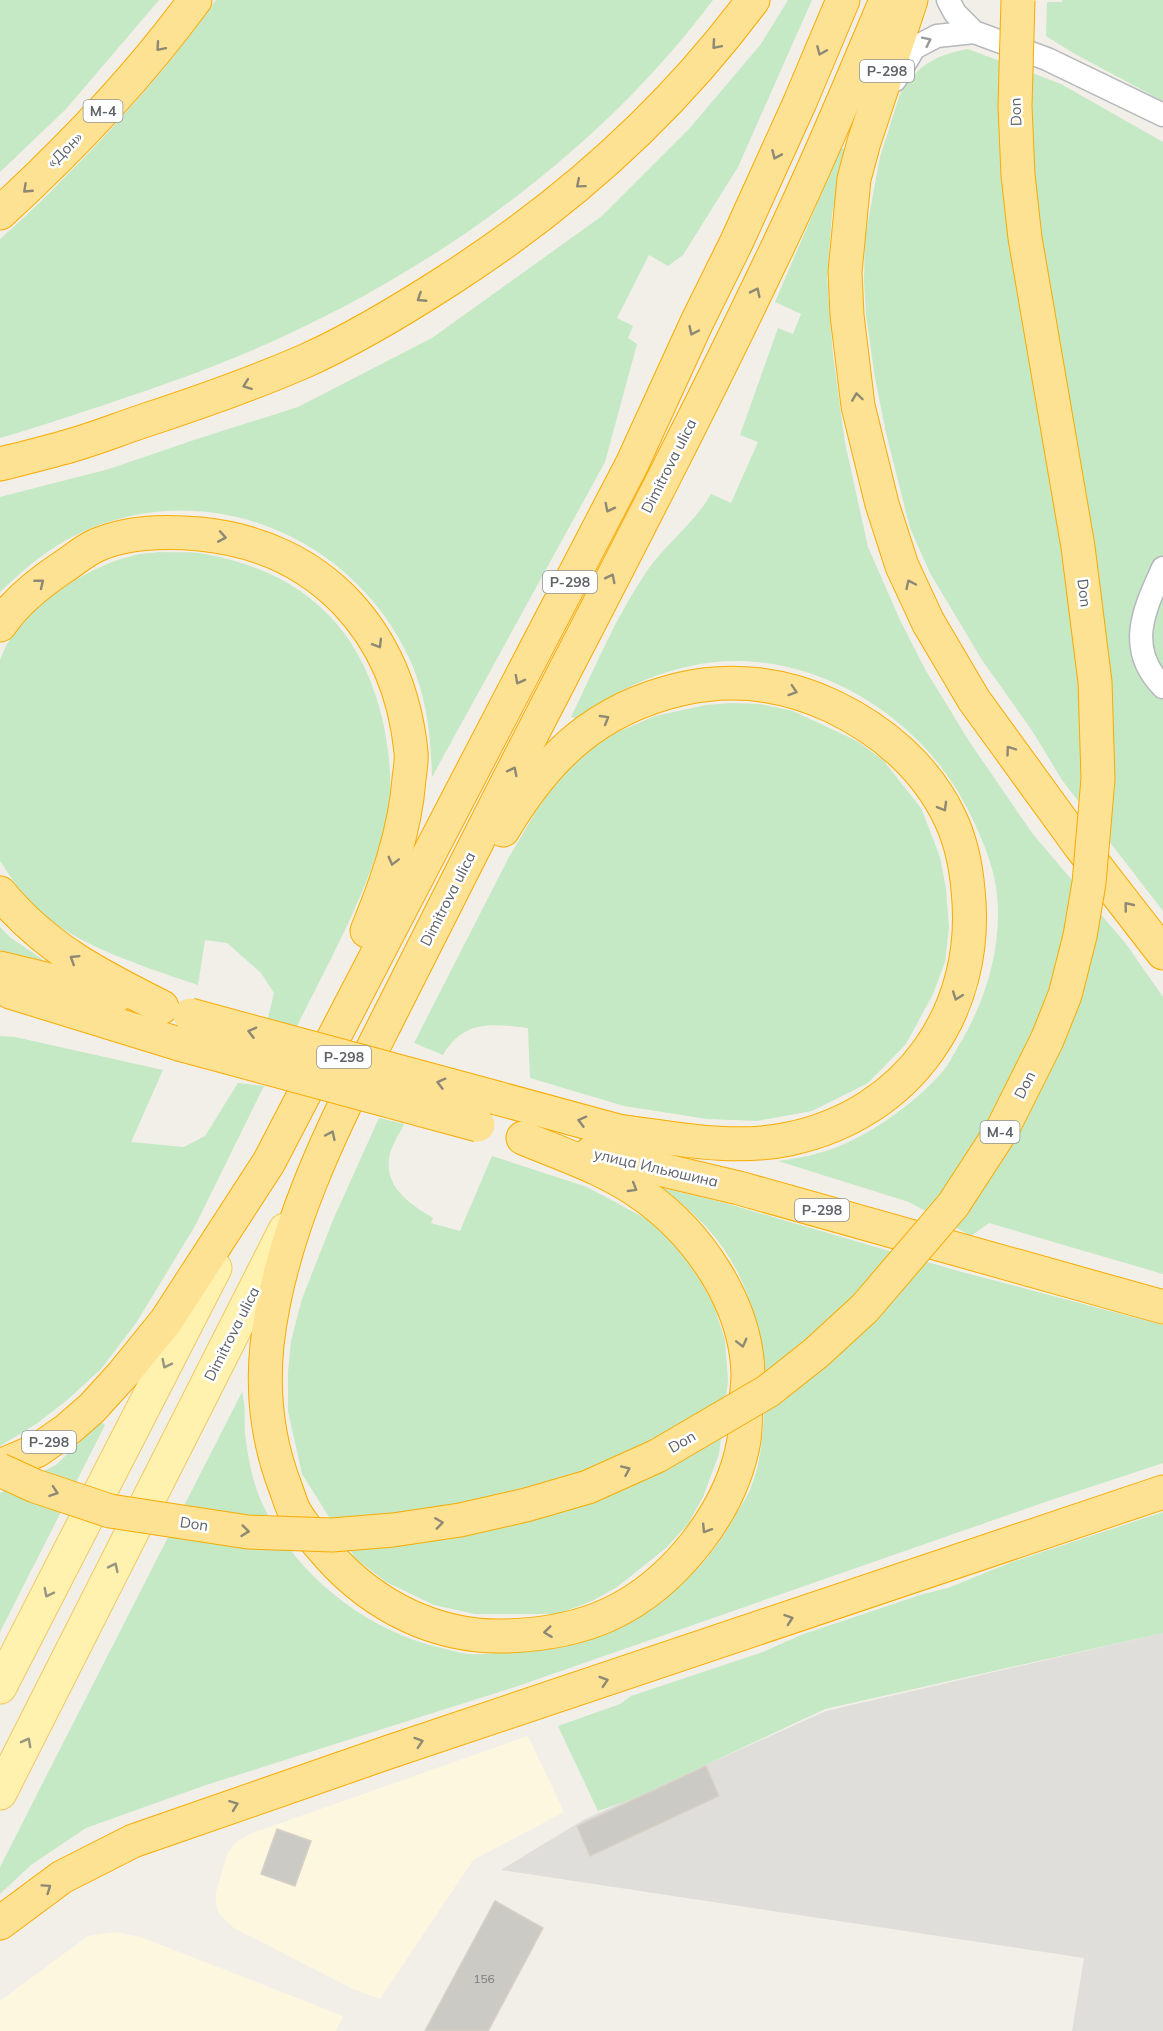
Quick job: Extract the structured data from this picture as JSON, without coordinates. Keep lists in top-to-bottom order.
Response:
{
  "streets": {
    "highway": [
      "Р-298",
      "М-4",
      "Don",
      "«Дон»",
      "Dimitrova ulica",
      "улица Ильюшина"
    ]
  },
  "crossings": [
    ["Р-298", "Don"],
    ["Р-298", "улица Ильюшина"]
  ],
  "one_way": ["«Дон»"],
  "house_numbers": ["156"]
}
